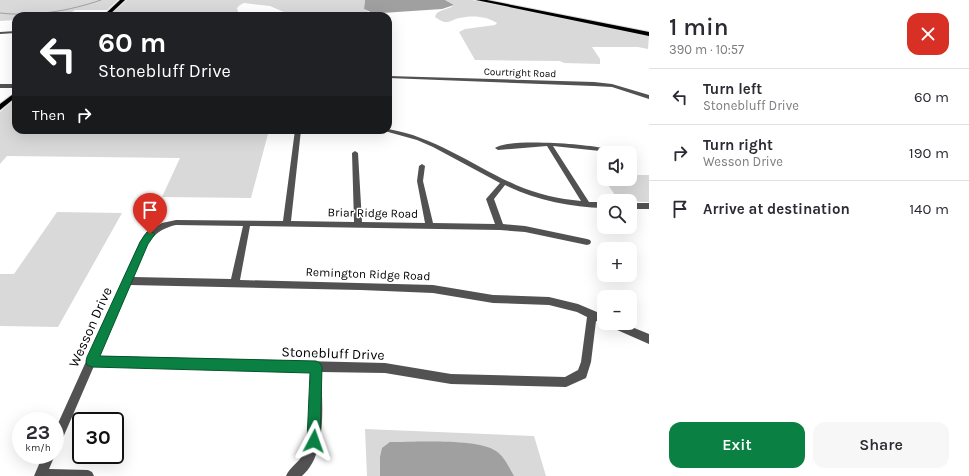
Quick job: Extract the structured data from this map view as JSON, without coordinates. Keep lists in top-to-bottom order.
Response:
{
  "streets": {
    "street": [
      "Courtright Road",
      "Briar Ridge Road",
      "Remington Ridge Road",
      "Wesson Drive",
      "Stonebluff Drive"
    ]
  },
  "crossings": [
    ["Briar Ridge Road", "Wesson Drive"],
    ["Remington Ridge Road", "Wesson Drive"],
    ["Remington Ridge Road", "Stonebluff Drive"],
    ["Wesson Drive", "Stonebluff Drive"]
  ],
  "page": {
    "heading": ["1 min", "390 m · 10:57"],
    "turn": ["60 m", "Stonebluff Drive"],
    "list": [
      {
        "name": "Turn left",
        "note": "Stonebluff Drive",
        "value": "60 m"
      },
      {
        "name": "Turn right",
        "note": "Wesson Drive",
        "value": "190 m"
      },
      {
        "name": "Arrive at destination",
        "value": "140 m"
      }
    ],
    "then": "Then",
    "map_buttons": ["+", "−"],
    "speed": "23 km/h",
    "limit": "30",
    "buttons": ["Exit", "Share"]
  }
}
